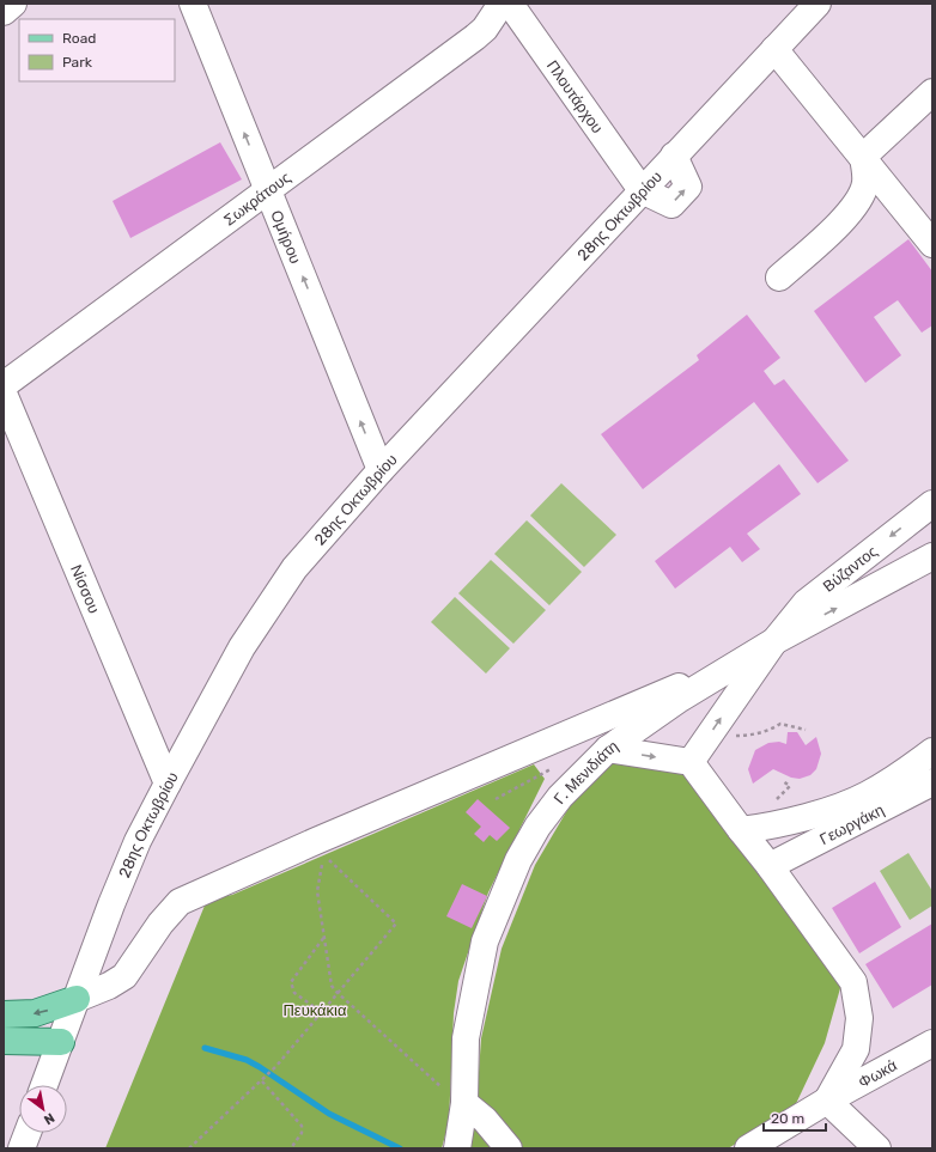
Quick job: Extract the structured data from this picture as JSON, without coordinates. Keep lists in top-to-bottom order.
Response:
{
  "streets": {
    "street": [
      "Πλουτάρχου",
      "Σωκράτους",
      "28ης Οκτωβρίου",
      "Ομήρου",
      "Βύζαντος",
      "Νίσσου",
      "Γ. Μενιδιάτη",
      "Γεωργάκη",
      "Φωκά"
    ]
  },
  "crossings": [
    ["Πλουτάρχου", "28ης Οκτωβρίου"],
    ["Σωκράτους", "Ομήρου"],
    ["28ης Οκτωβρίου", "Ομήρου"],
    ["28ης Οκτωβρίου", "Νίσσου"],
    ["Βύζαντος", "Γ. Μενιδιάτη"]
  ],
  "one_way": ["Ομήρου"],
  "parks": ["Πευκάκια"],
  "legend": ["Road", "Park"],
  "scale_bar": "20 m",
  "north": "bottom right"
}
